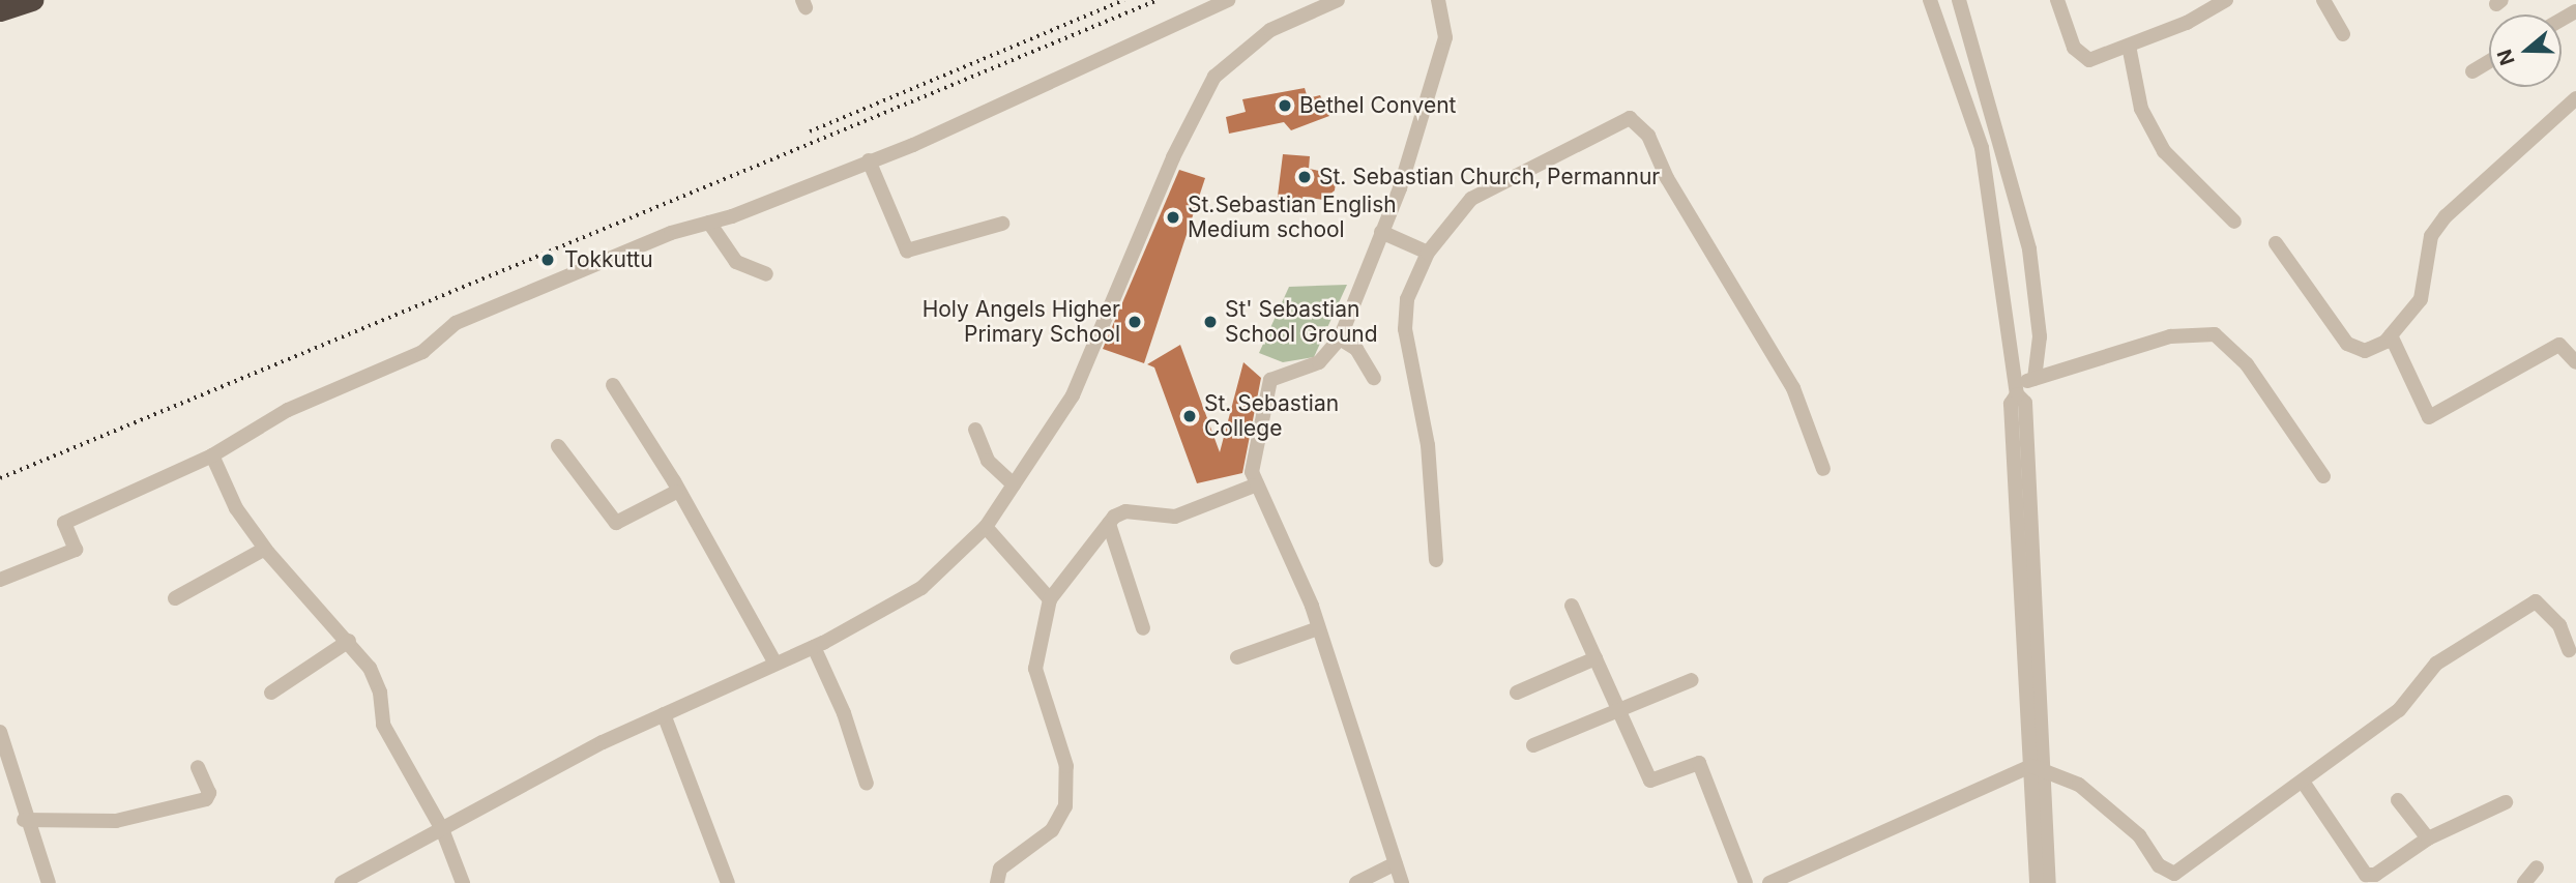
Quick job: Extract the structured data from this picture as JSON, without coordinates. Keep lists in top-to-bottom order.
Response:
{
  "places": [
    "Bethel Convent",
    "St. Sebastian Church, Permannur",
    "St.Sebastian English Medium school",
    "Tokkuttu",
    "Holy Angels Higher Primary School",
    "St' Sebastian School Ground",
    "St. Sebastian College"
  ],
  "north": "left"
}
